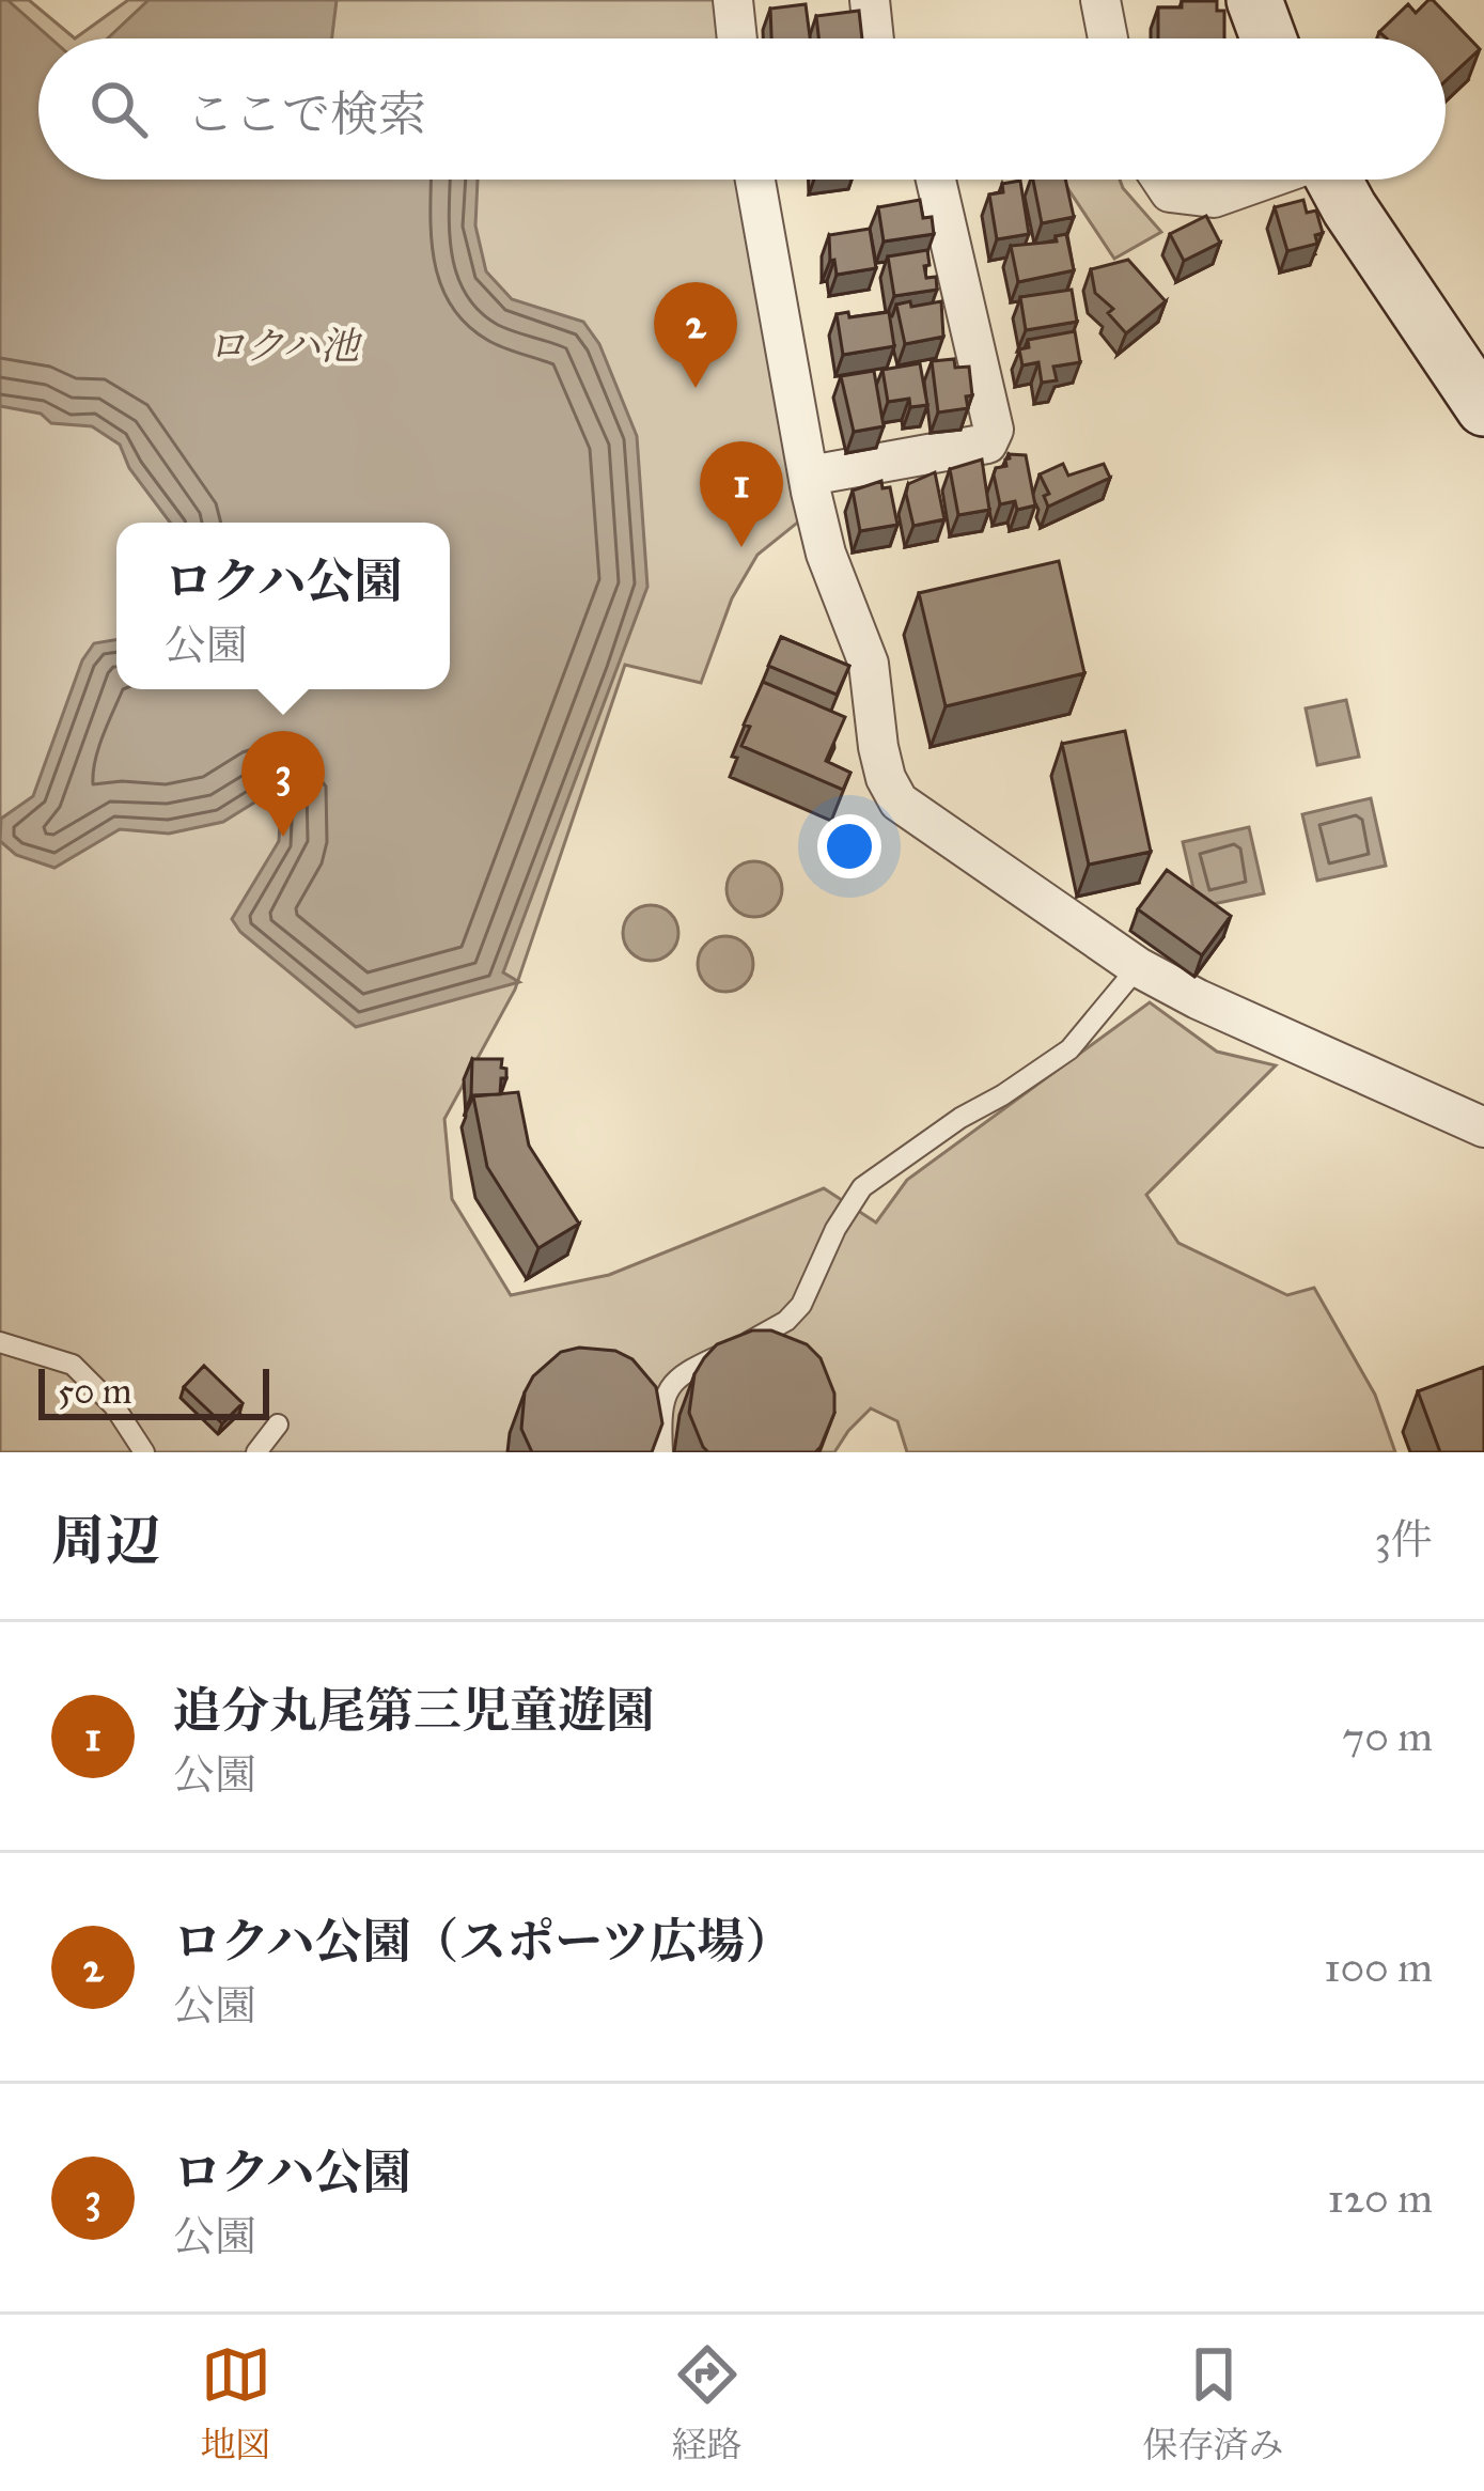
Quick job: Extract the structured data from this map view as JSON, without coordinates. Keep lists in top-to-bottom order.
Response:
{
  "water": ["ロクハ池"],
  "scale_bar": "50 m",
  "page": {
    "search": "ここで検索",
    "pins": ["2", "1", "3"],
    "popup": ["ロクハ公園", "公園"],
    "scale": "50 m",
    "heading": ["周辺", "3件"],
    "list": [
      {
        "mark": "1",
        "name": "追分丸尾第三児童遊園",
        "note": "公園",
        "value": "70 m"
      },
      {
        "mark": "2",
        "name": "ロクハ公園（スポーツ広場）",
        "note": "公園",
        "value": "100 m"
      },
      {
        "mark": "3",
        "name": "ロクハ公園",
        "note": "公園",
        "value": "120 m"
      }
    ],
    "nav": ["地図", "経路", "保存済み"]
  }
}
